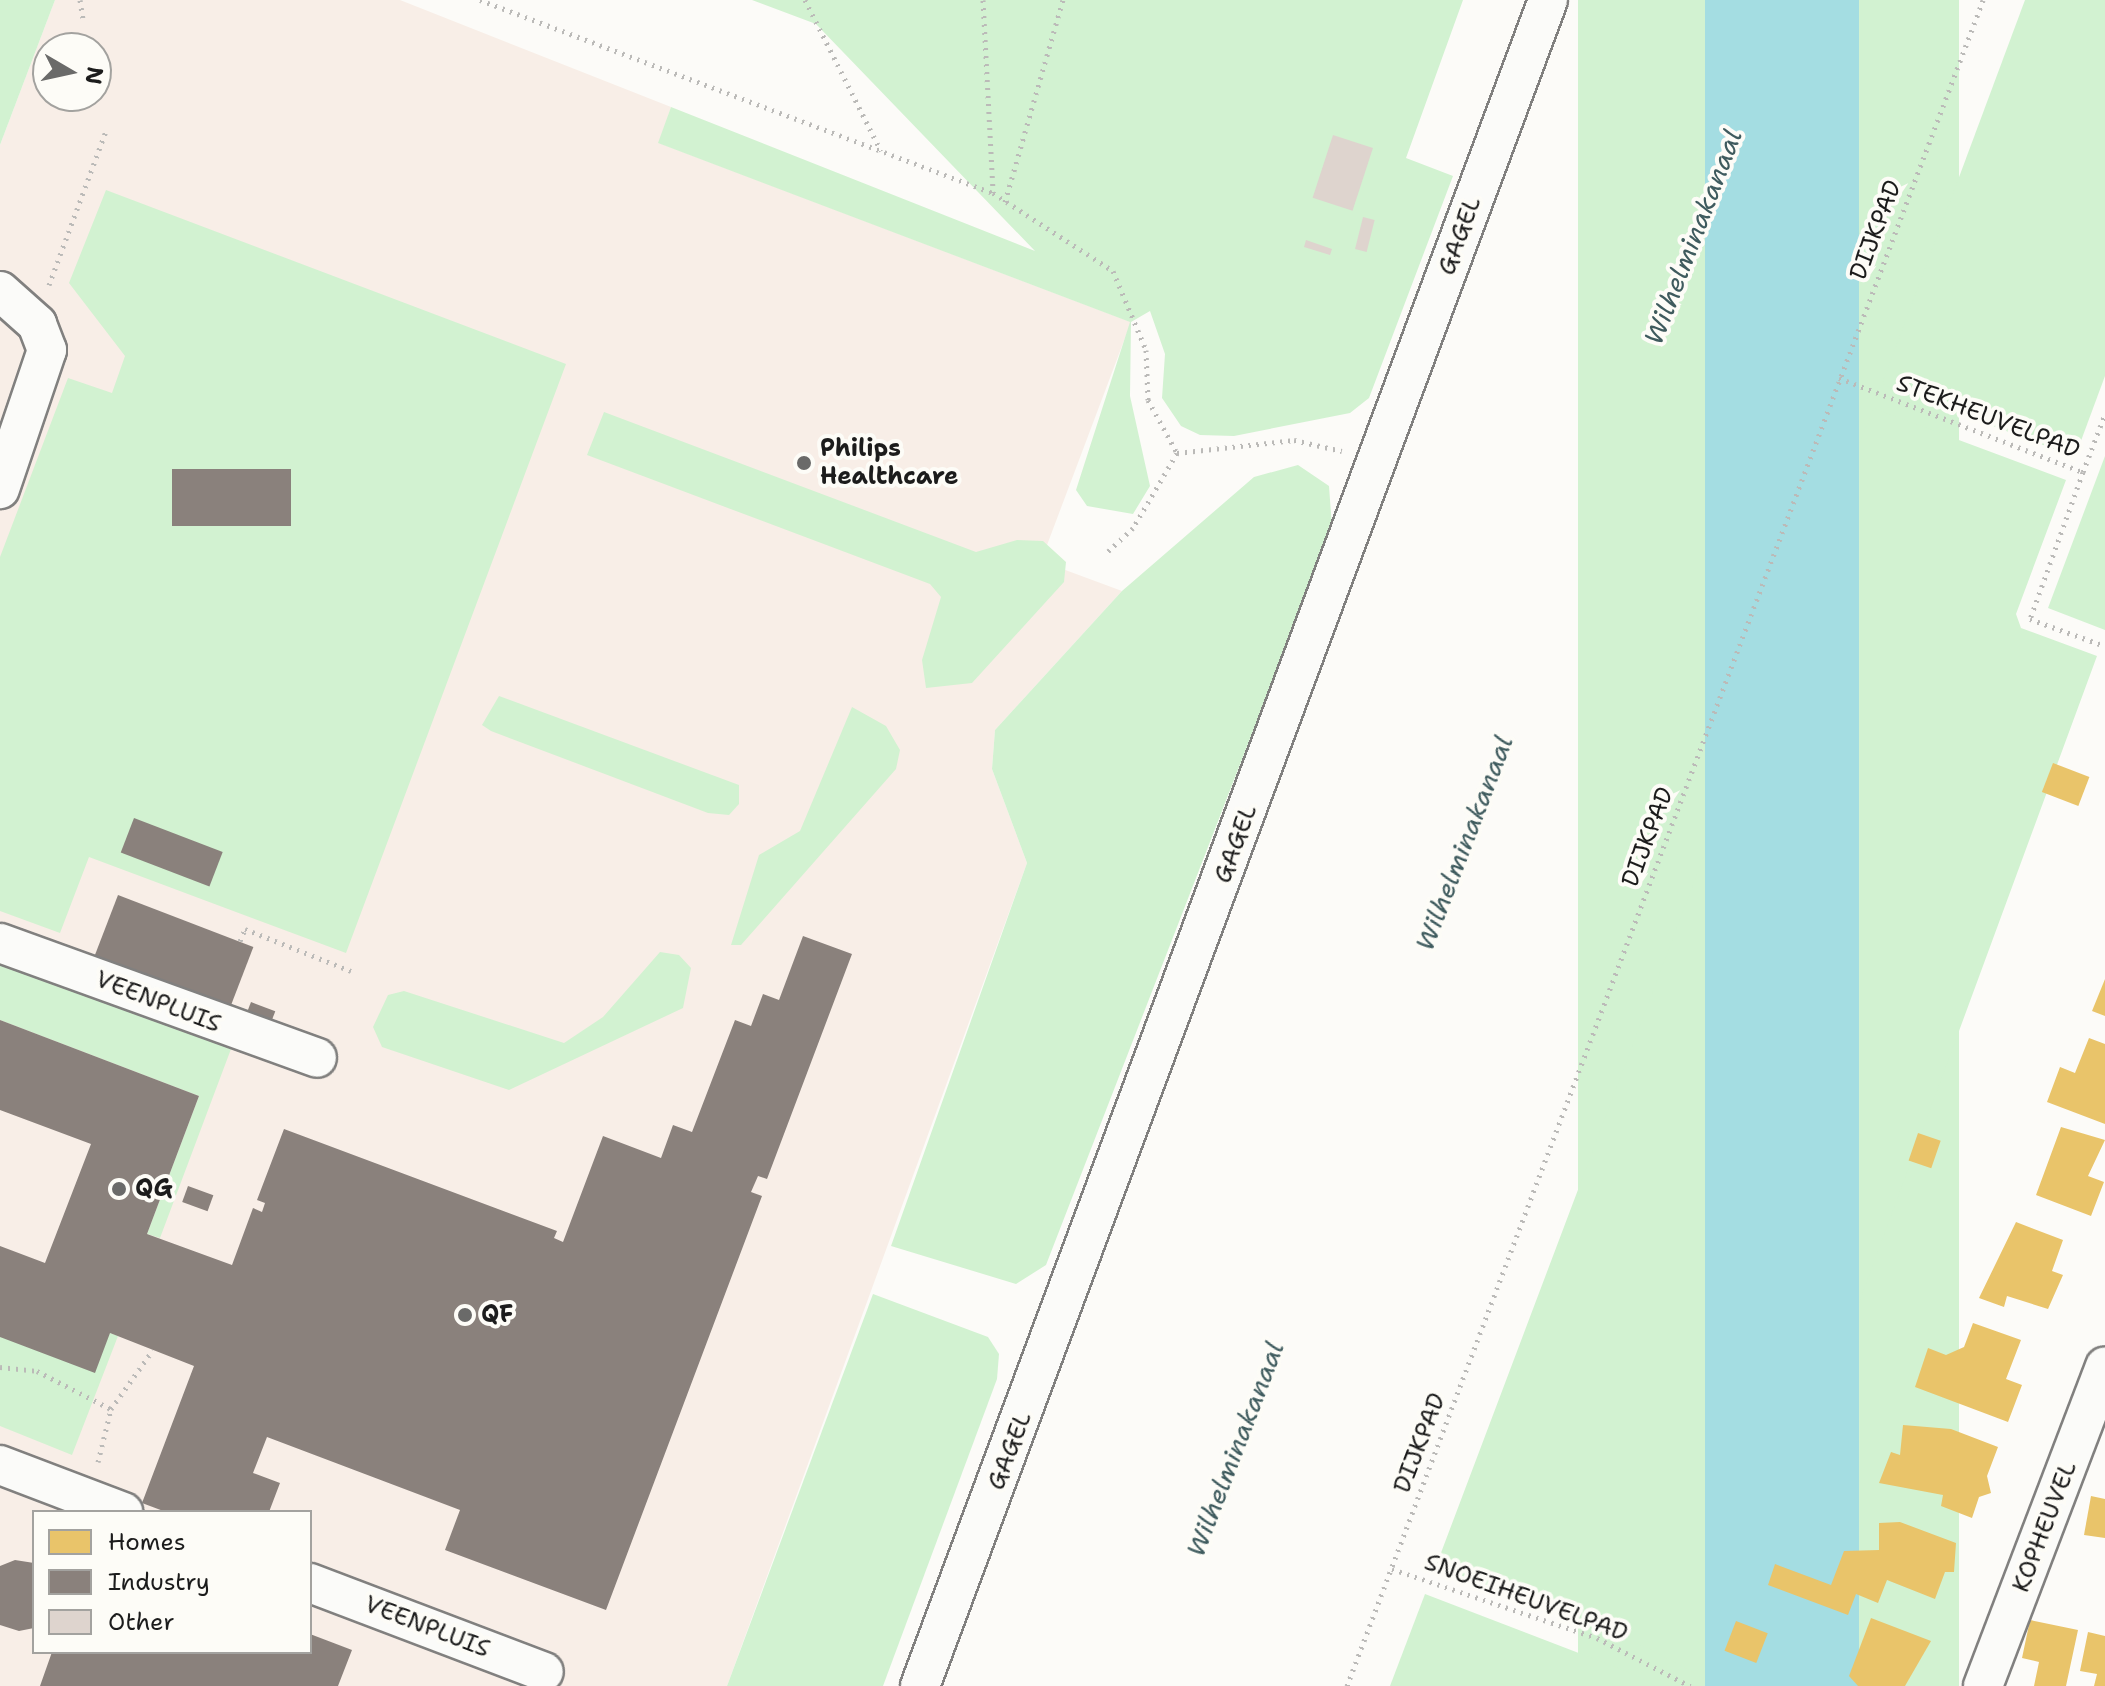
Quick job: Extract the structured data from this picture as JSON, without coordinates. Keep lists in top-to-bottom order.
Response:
{
  "streets": {
    "street": ["GAGEL", "VEENPLUIS", "KOPHEUVEL"],
    "path": ["DIJKPAD", "STEKHEUVELPAD", "SNOEIHEUVELPAD"]
  },
  "crossings": [
    ["DIJKPAD", "STEKHEUVELPAD"],
    ["DIJKPAD", "SNOEIHEUVELPAD"]
  ],
  "water": ["Wilhelminakanaal"],
  "places": ["Philips Healthcare", "QG", "QF"],
  "legend": ["Homes", "Industry", "Other"],
  "north": "right"
}
